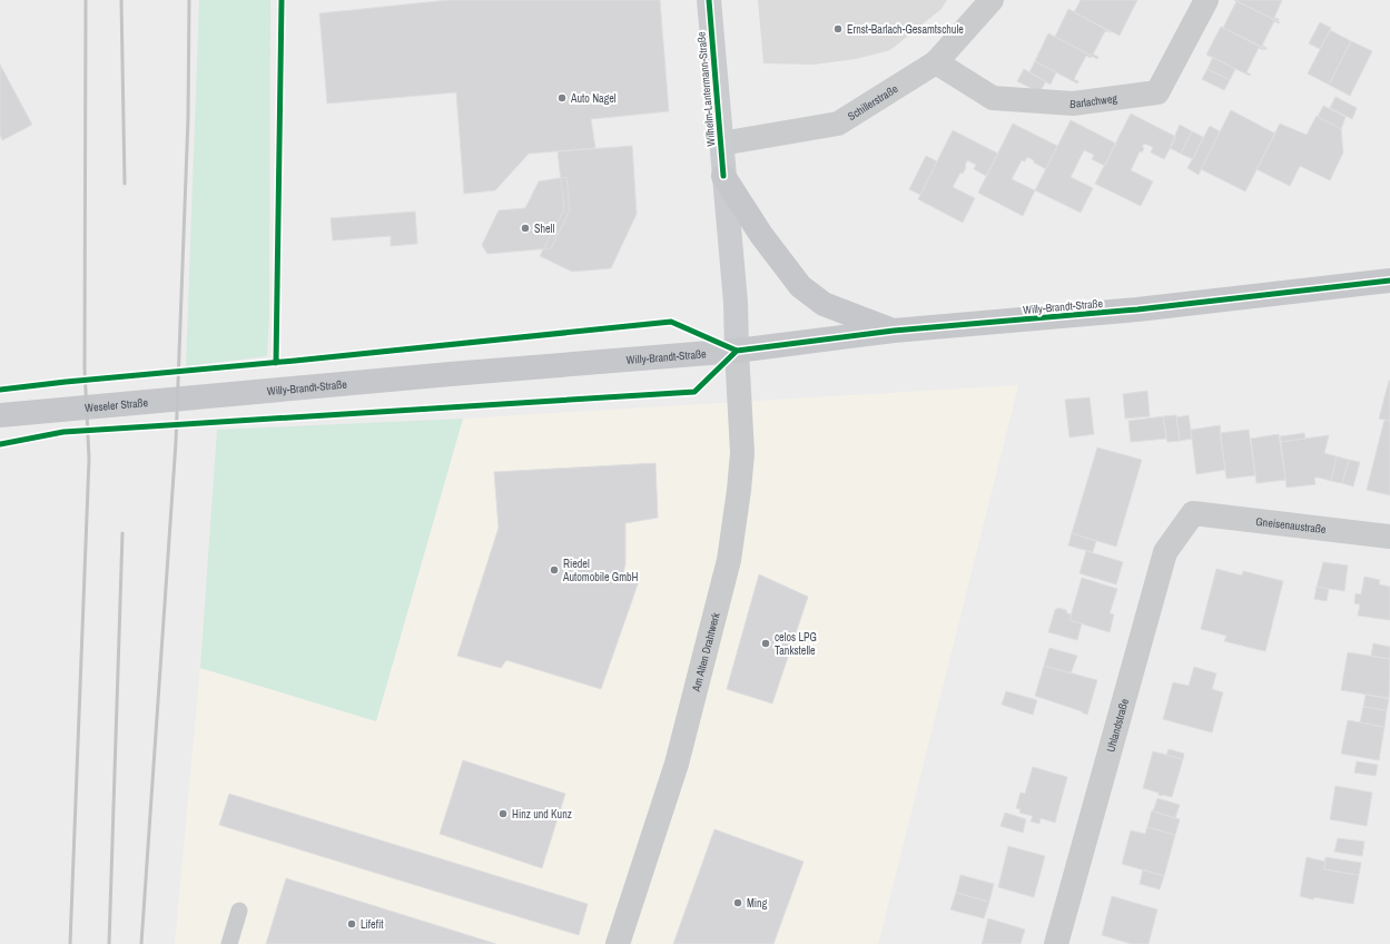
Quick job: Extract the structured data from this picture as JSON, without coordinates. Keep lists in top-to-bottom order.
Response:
{
  "streets": {
    "main road": ["Wilhelm-Lantermann-Straße", "Willy-Brandt-Straße", "Weseler Straße"],
    "street": [
      "Barlachweg",
      "Schillerstraße",
      "Gneisenaustraße",
      "Am Alten Drahtwerk",
      "Uhlandstraße"
    ]
  },
  "crossings": [
    ["Wilhelm-Lantermann-Straße", "Schillerstraße"],
    ["Wilhelm-Lantermann-Straße", "Willy-Brandt-Straße"],
    ["Wilhelm-Lantermann-Straße", "Am Alten Drahtwerk"],
    ["Barlachweg", "Schillerstraße"],
    ["Willy-Brandt-Straße", "Weseler Straße"],
    ["Willy-Brandt-Straße", "Am Alten Drahtwerk"],
    ["Gneisenaustraße", "Uhlandstraße"]
  ],
  "places": [
    "Ernst-Barlach-Gesamtschule",
    "Auto Nagel",
    "Shell",
    "Riedel Automobile GmbH",
    "celos LPG Tankstelle",
    "Hinz und Kunz",
    "Ming",
    "Lifefit"
  ]
}
